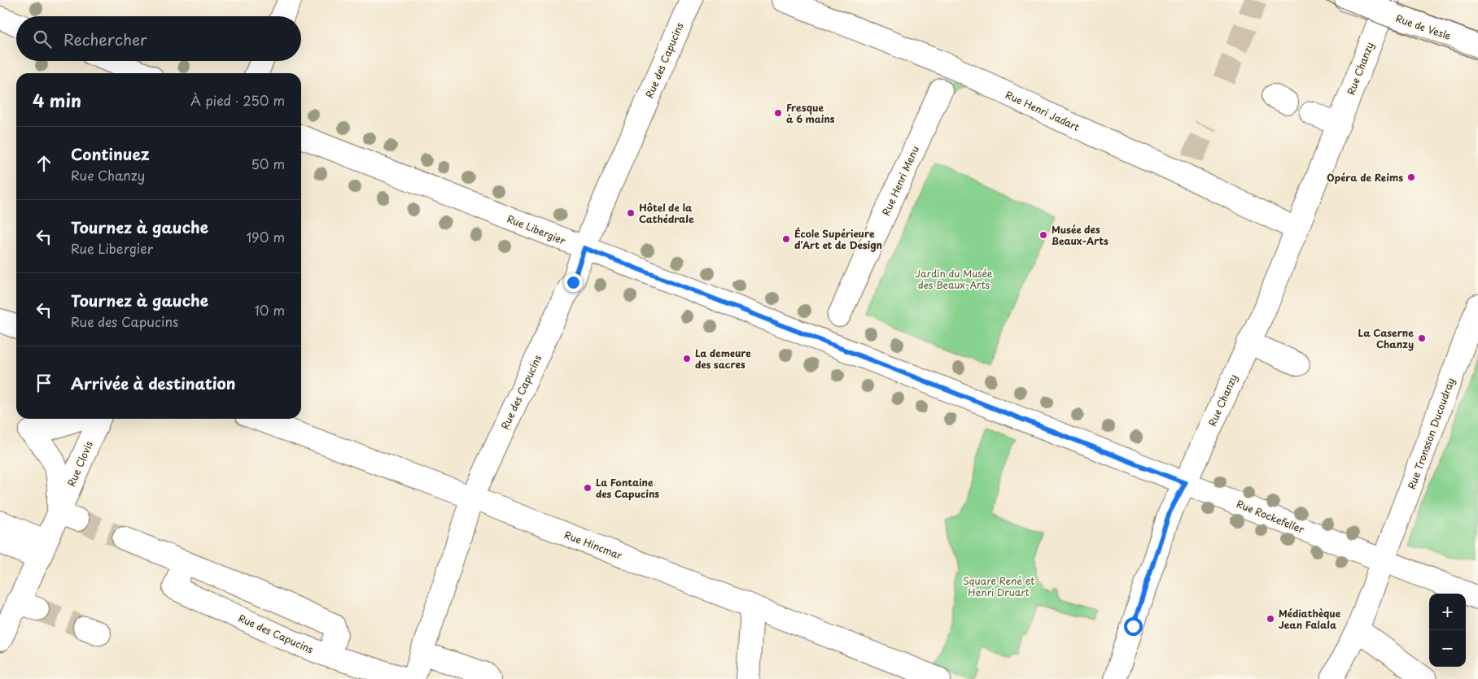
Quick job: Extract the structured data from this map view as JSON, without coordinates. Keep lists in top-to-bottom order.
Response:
{
  "streets": {
    "street": [
      "Rue de Vesle",
      "Rue des Capucins",
      "Rue Chanzy",
      "Rue Henri Jadart",
      "Rue Henri Menu",
      "Rue Libergier",
      "Rue Tronsson Ducoudray",
      "Rue Clovis",
      "Rue Rockefeller",
      "Rue Hincmar"
    ]
  },
  "crossings": [
    ["Rue de Vesle", "Rue Chanzy"],
    ["Rue des Capucins", "Rue Libergier"],
    ["Rue des Capucins", "Rue Hincmar"],
    ["Rue Chanzy", "Rue Henri Jadart"],
    ["Rue Chanzy", "Rue Libergier"],
    ["Rue Chanzy", "Rue Rockefeller"],
    ["Rue Libergier", "Rue Rockefeller"],
    ["Rue Tronsson Ducoudray", "Rue Rockefeller"]
  ],
  "parks": ["Jardin du Musée des Beaux-Arts", "Square René et Henri Druart"],
  "places": [
    "Fresque à 6 mains",
    "Opéra de Reims",
    "Hôtel de la Cathédrale",
    "Musée des Beaux-Arts",
    "École Supérieure d'Art et de Design",
    "La Caserne Chanzy",
    "La demeure des sacres",
    "La Fontaine des Capucins",
    "Médiathèque Jean Falala"
  ],
  "page": {
    "search": "Rechercher",
    "heading": ["4 min", "À pied · 250 m"],
    "list": [
      ["Continuez", "Rue Chanzy", "50 m"],
      ["Tournez à gauche", "Rue Libergier", "190 m"],
      ["Tournez à gauche", "Rue des Capucins", "10 m"],
      "Arrivée à destination"
    ],
    "map_buttons": ["+", "−"]
  }
}
